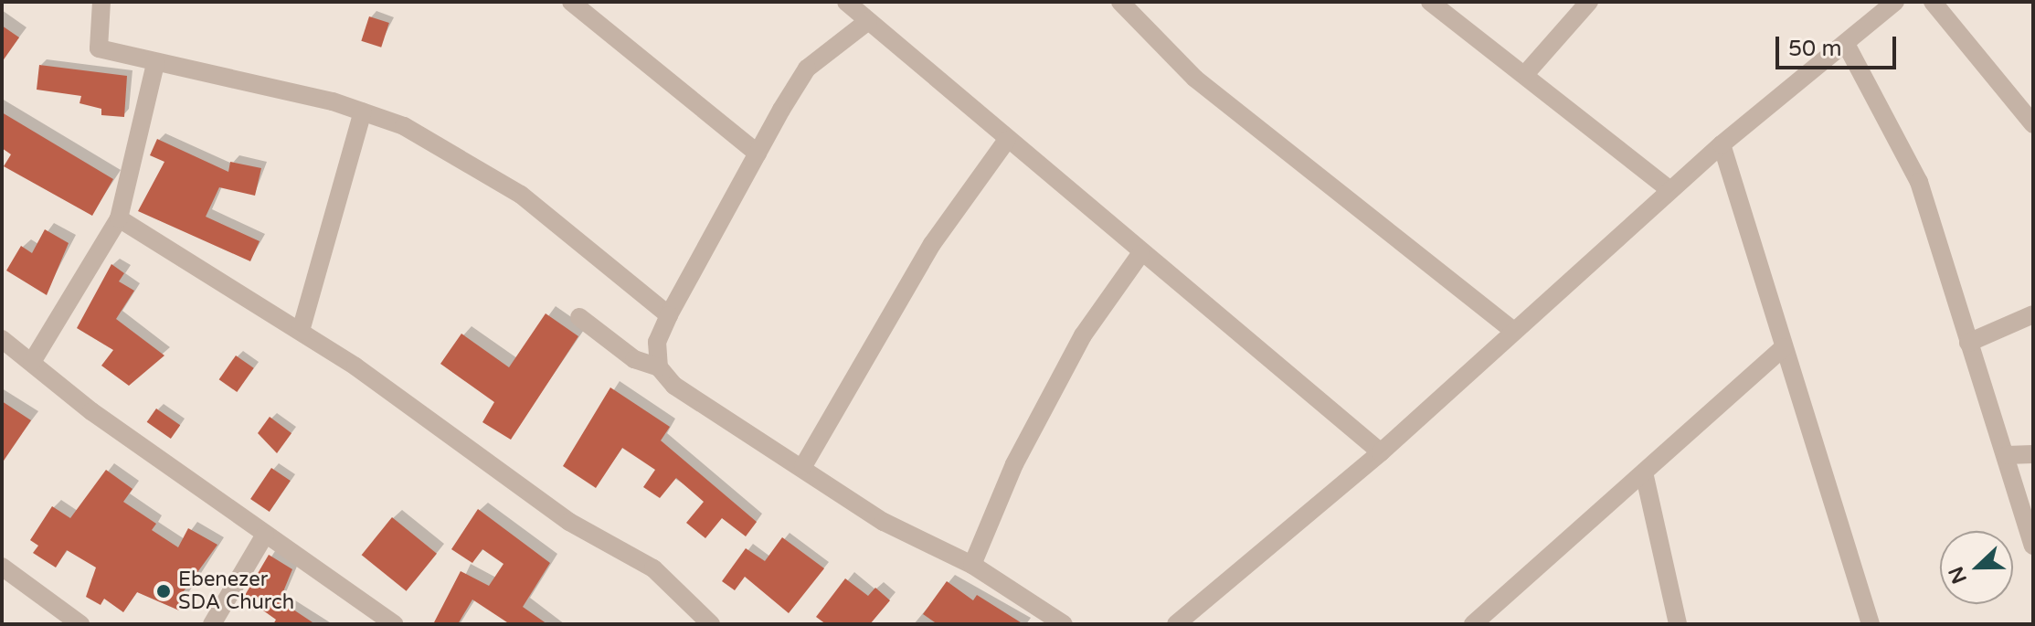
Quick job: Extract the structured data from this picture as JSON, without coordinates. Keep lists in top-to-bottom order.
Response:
{
  "places": ["Ebenezer SDA Church"],
  "scale_bar": "50 m",
  "north": "left"
}
